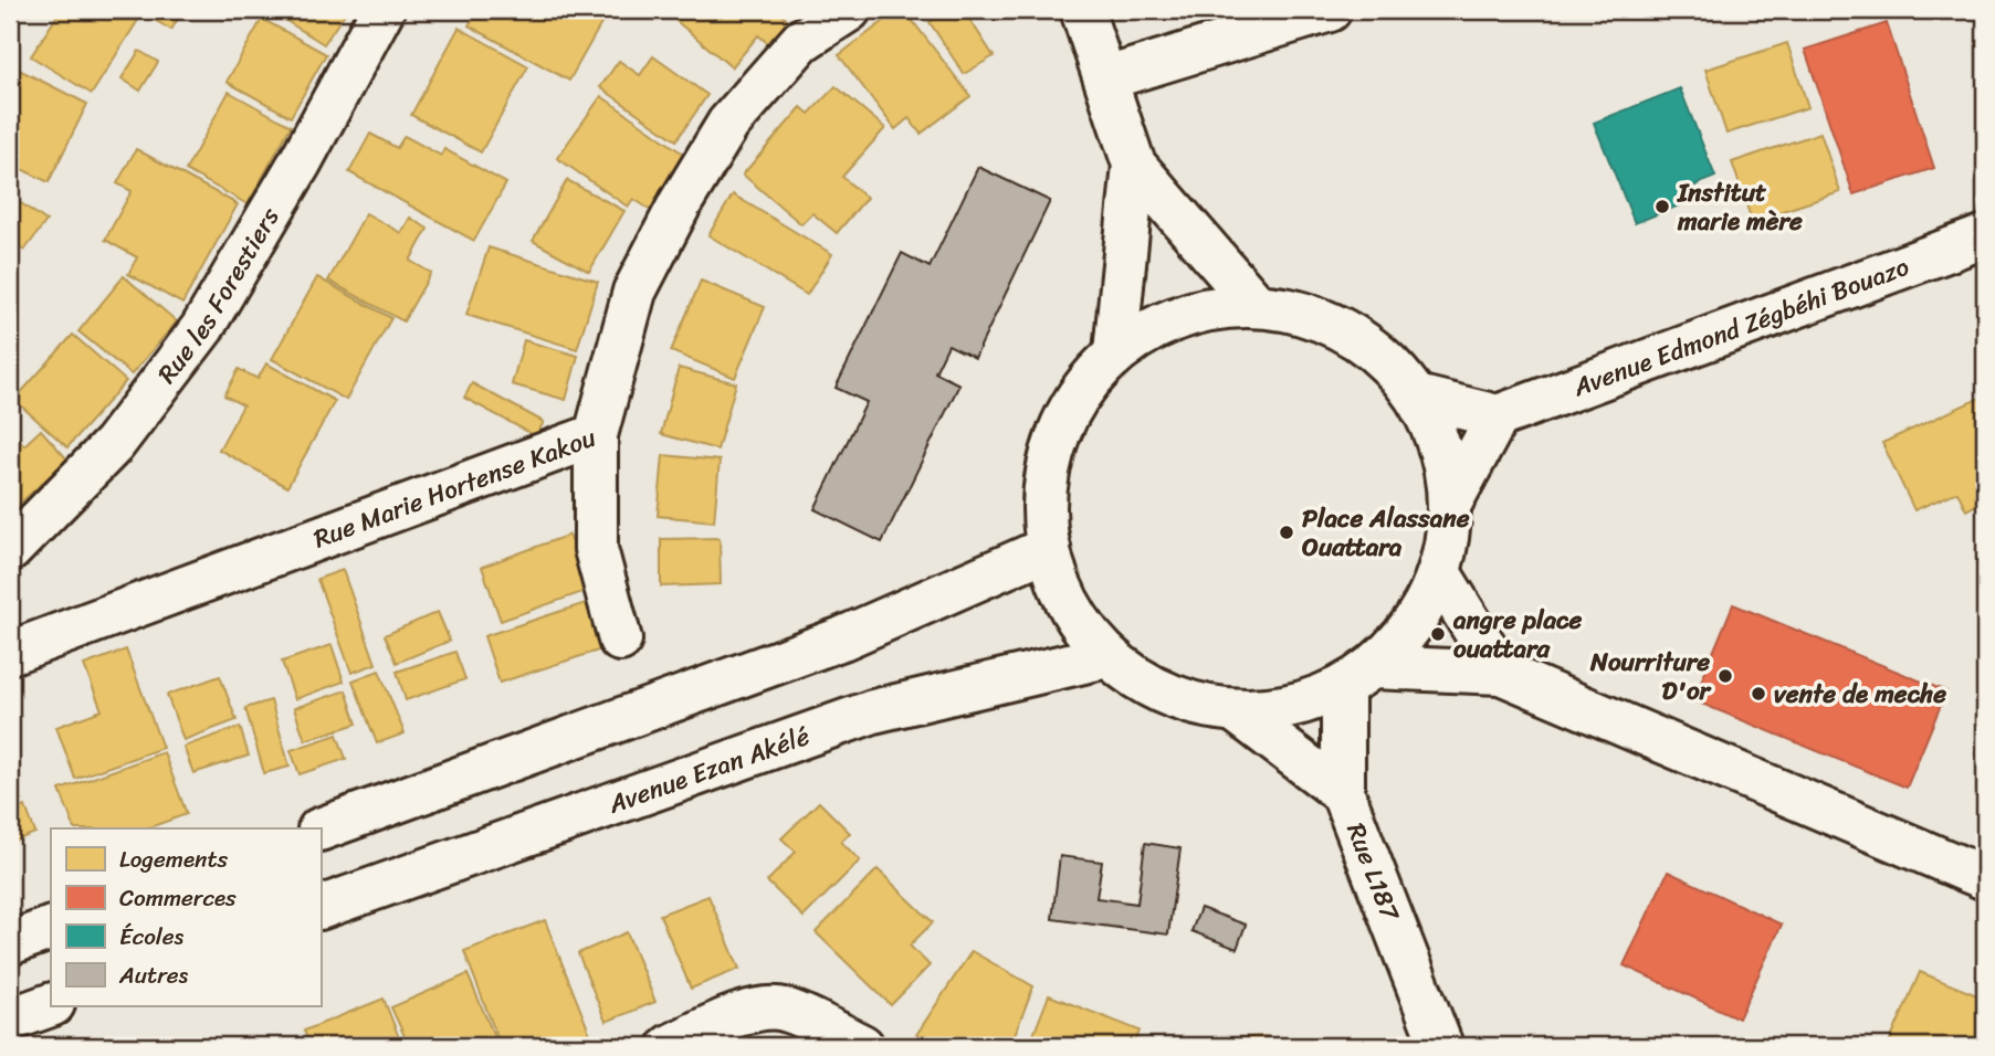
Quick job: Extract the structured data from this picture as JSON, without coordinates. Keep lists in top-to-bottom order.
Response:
{
  "streets": {
    "street": [
      "Rue les Forestiers",
      "Avenue Edmond Zégbéhi Bouazo",
      "Rue Marie Hortense Kakou",
      "Avenue Ezan Akélé",
      "Rue L187"
    ]
  },
  "places": [
    "Institut marie mère",
    "Place Alassane Ouattara",
    "angre place ouattara",
    "Nourriture D'or",
    "vente de meche"
  ],
  "legend": [
    "Logements",
    "Commerces",
    "Écoles",
    "Autres"
  ]
}
